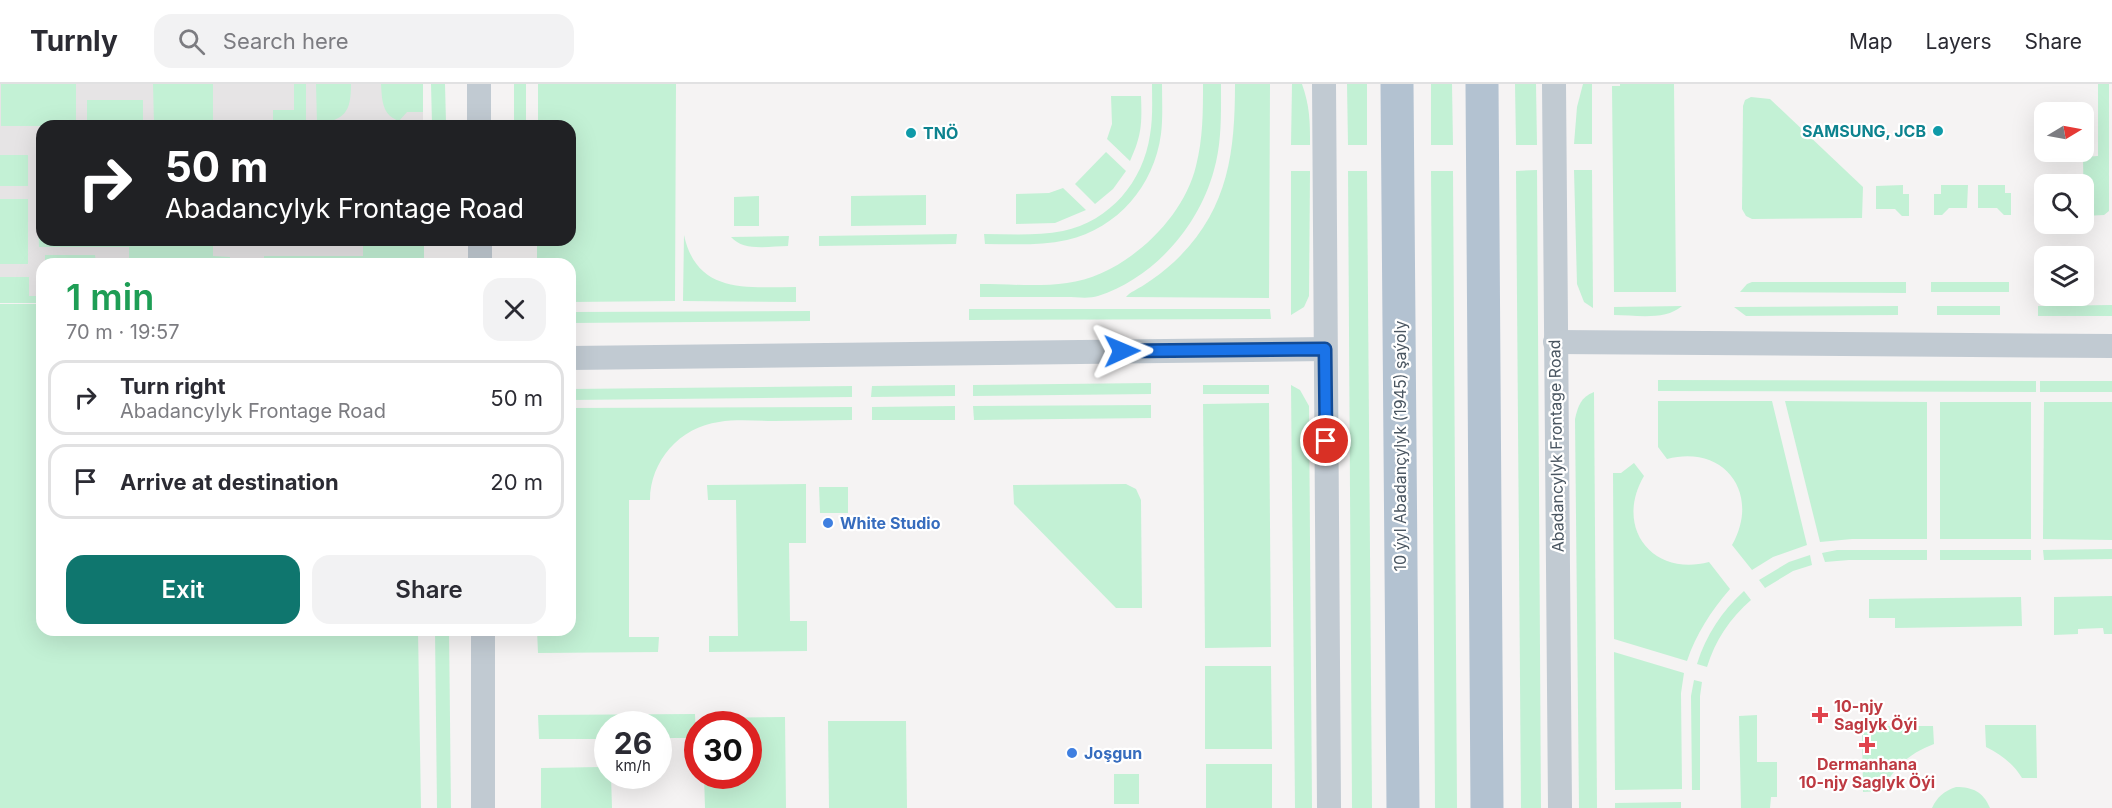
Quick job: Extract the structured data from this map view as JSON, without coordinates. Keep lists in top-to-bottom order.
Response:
{
  "streets": {
    "main road": ["10 ýyl Abadançylyk (1945) şaýoly"],
    "street": ["Abadancylyk Frontage Road"]
  },
  "places": {
    "other": [
      "SAMSUNG, JCB",
      "TNÖ",
      "White Studio",
      "Joşgun"
    ],
    "health": ["10-njy Saglyk Öýi", "Dermanhana 10-njy Saglyk Öýi"]
  },
  "north": "right",
  "page": {
    "header": "Turnly",
    "search": "Search here",
    "nav": ["Map", "Layers", "Share"],
    "turn": ["50 m", "Abadancylyk Frontage Road"],
    "heading": ["1 min", "70 m · 19:57"],
    "list": [
      {
        "name": "Turn right",
        "note": "Abadancylyk Frontage Road",
        "value": "50 m"
      },
      {
        "name": "Arrive at destination",
        "value": "20 m"
      }
    ],
    "buttons": ["Exit", "Share"],
    "speed": "26 km/h",
    "limit": "30"
  }
}
